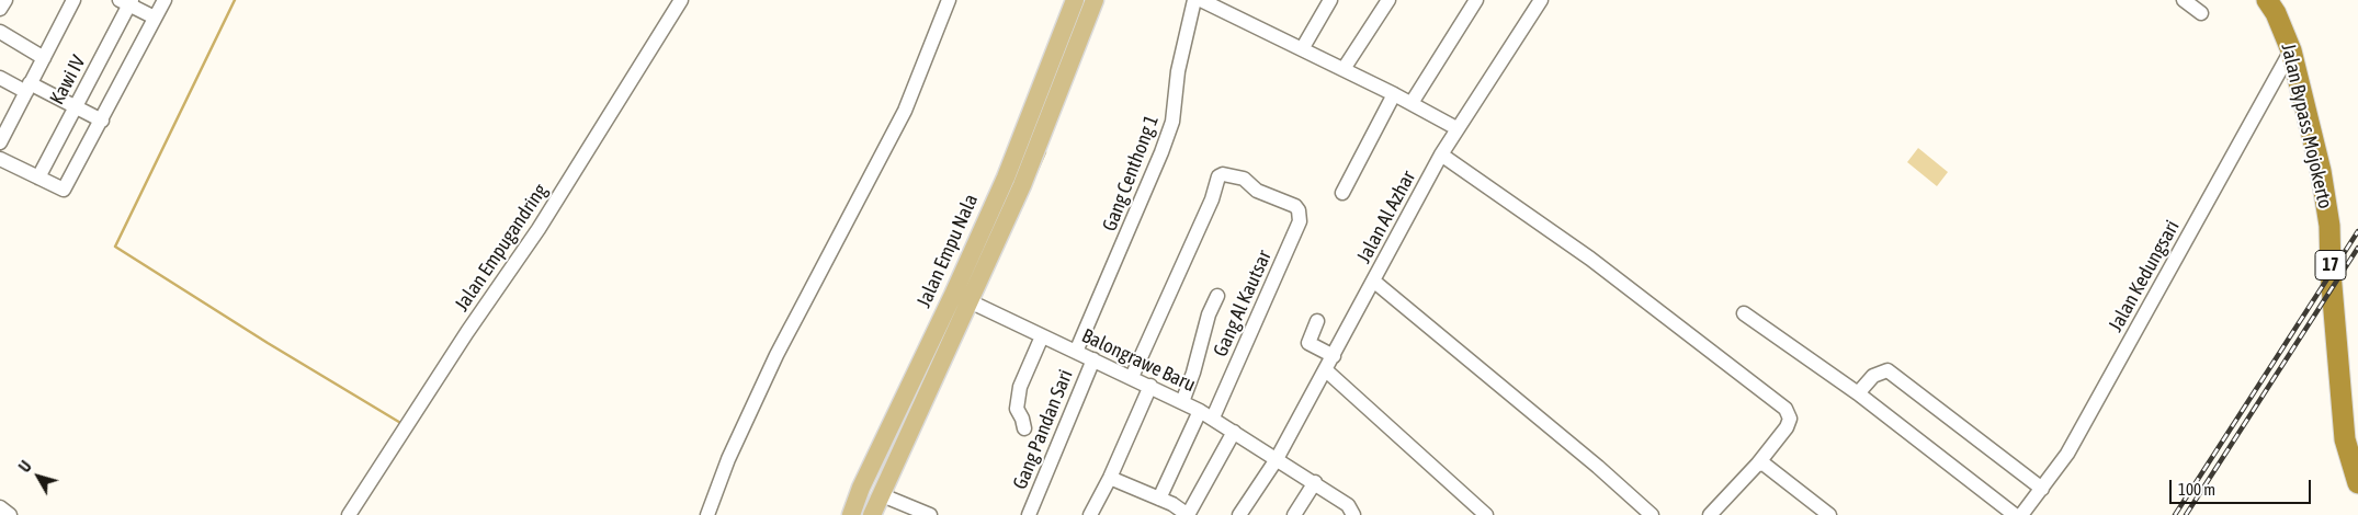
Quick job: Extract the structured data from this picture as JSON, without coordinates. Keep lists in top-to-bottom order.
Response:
{
  "streets": {
    "highway": ["Jalan Bypass Mojokerto", "17"],
    "main road": ["Jalan Empu Nala"],
    "street": [
      "Kawi IV",
      "Gang Centhong 1",
      "Jalan Al Azhar",
      "Jalan Empugandring",
      "Jalan Kedungsari",
      "Gang Al Kautsar",
      "Balongrawe Baru",
      "Gang Pandan Sari"
    ]
  },
  "crossings": [
    ["Jalan Bypass Mojokerto", "Jalan Kedungsari"],
    ["Gang Centhong 1", "Balongrawe Baru"],
    ["Jalan Al Azhar", "Balongrawe Baru"],
    ["Jalan Empu Nala", "Balongrawe Baru"],
    ["Gang Al Kautsar", "Balongrawe Baru"],
    ["Balongrawe Baru", "Gang Pandan Sari"]
  ],
  "scale_bar": "100 m",
  "north": "top left"
}
